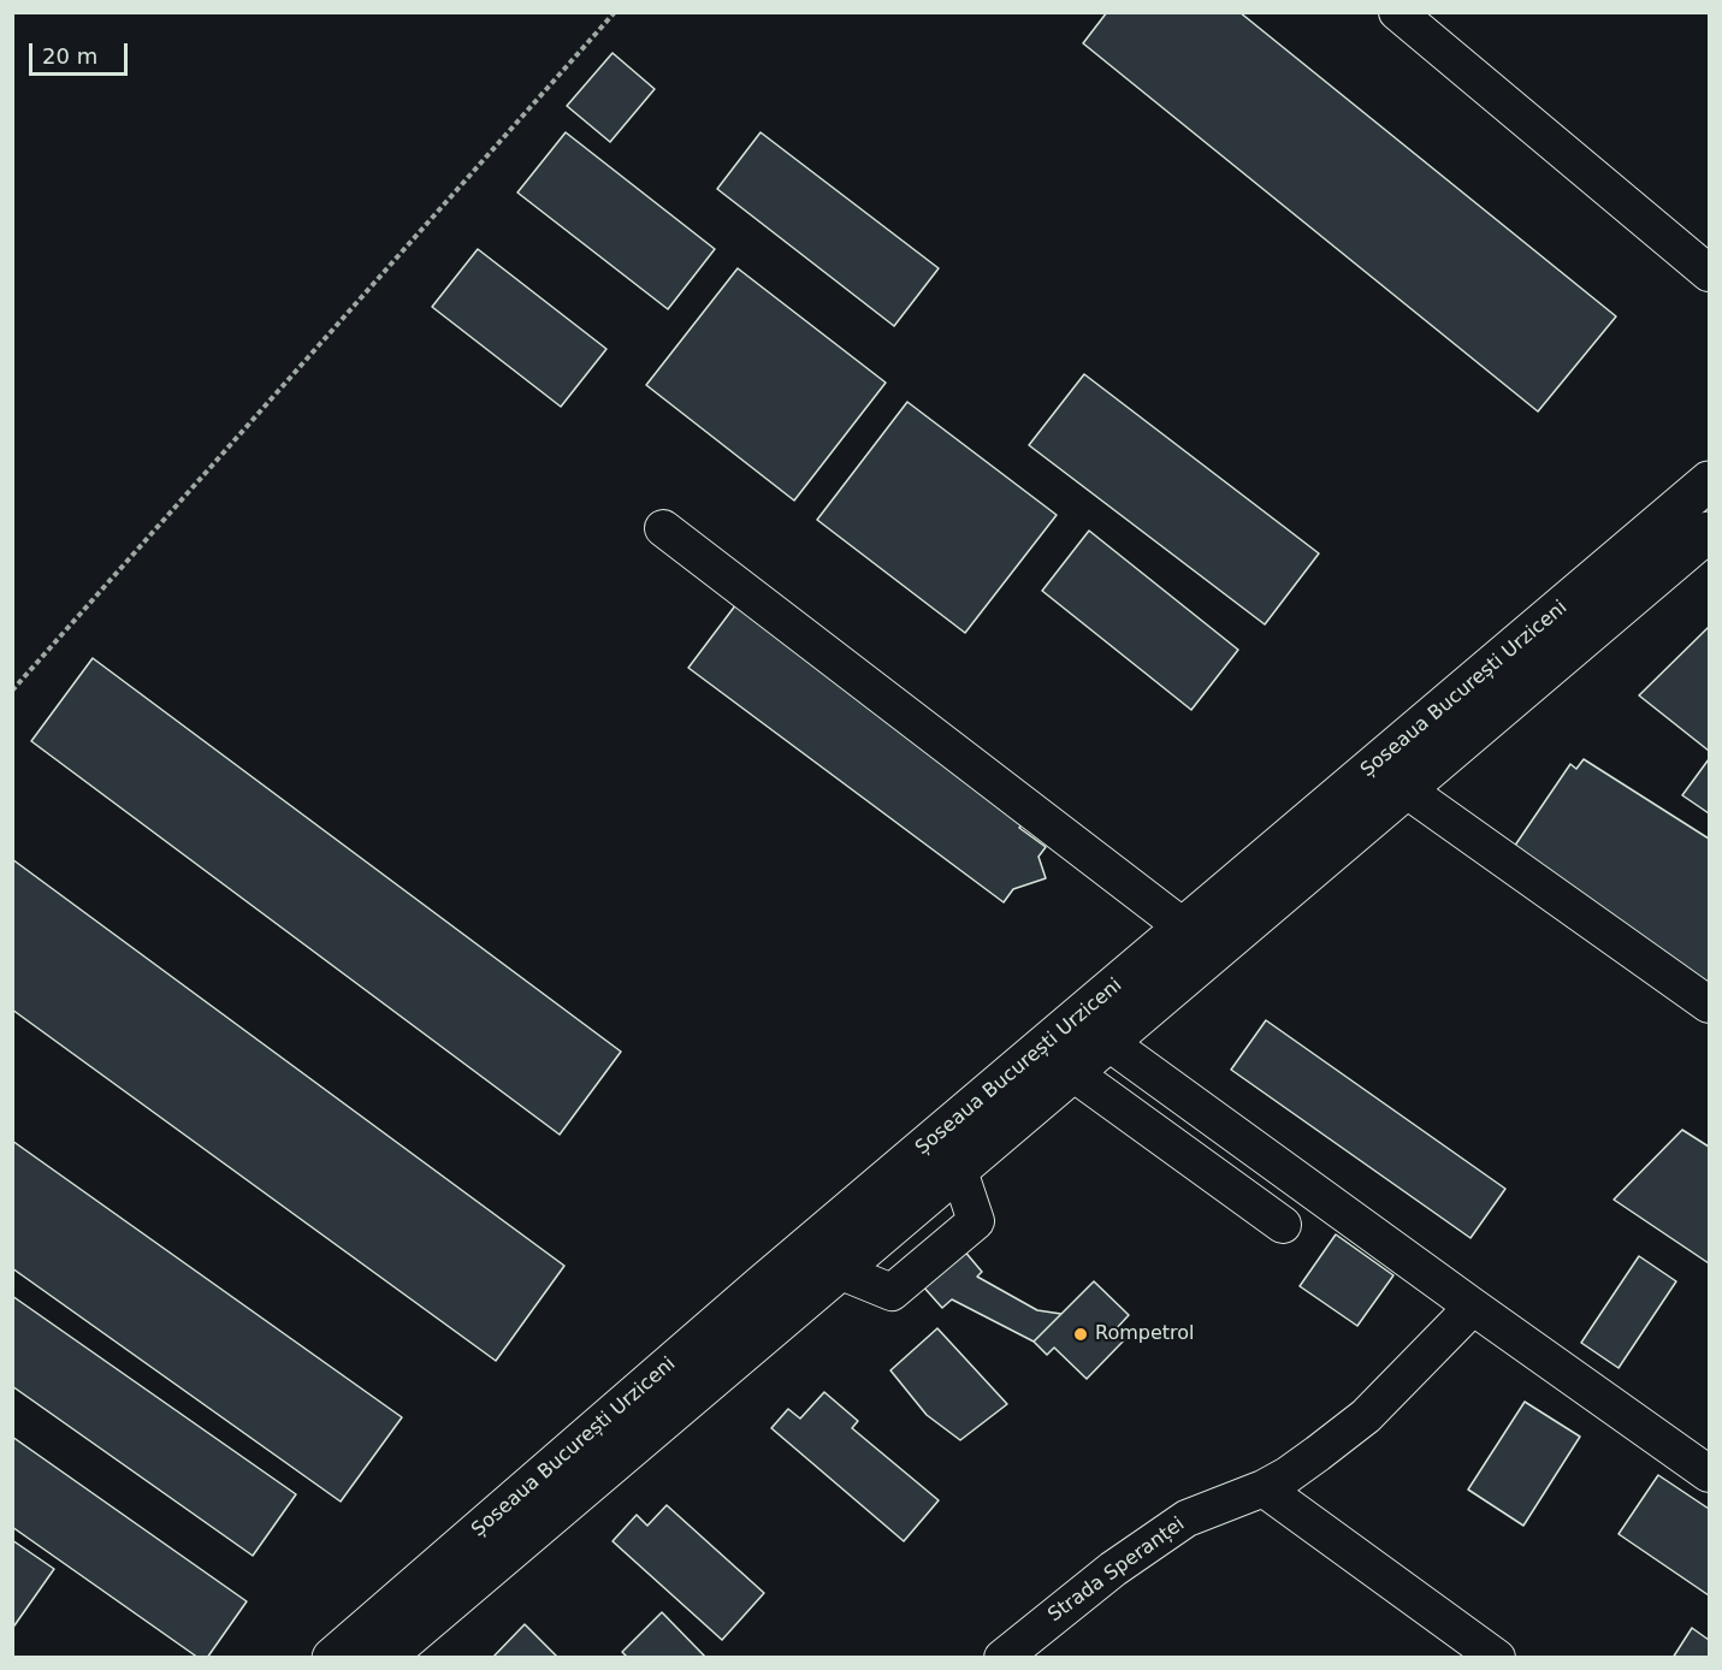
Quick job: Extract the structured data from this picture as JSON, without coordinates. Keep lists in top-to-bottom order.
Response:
{
  "streets": {
    "highway": ["Șoseaua București Urziceni"],
    "street": ["Strada Speranței"]
  },
  "places": ["Rompetrol"],
  "scale_bar": "20 m"
}
